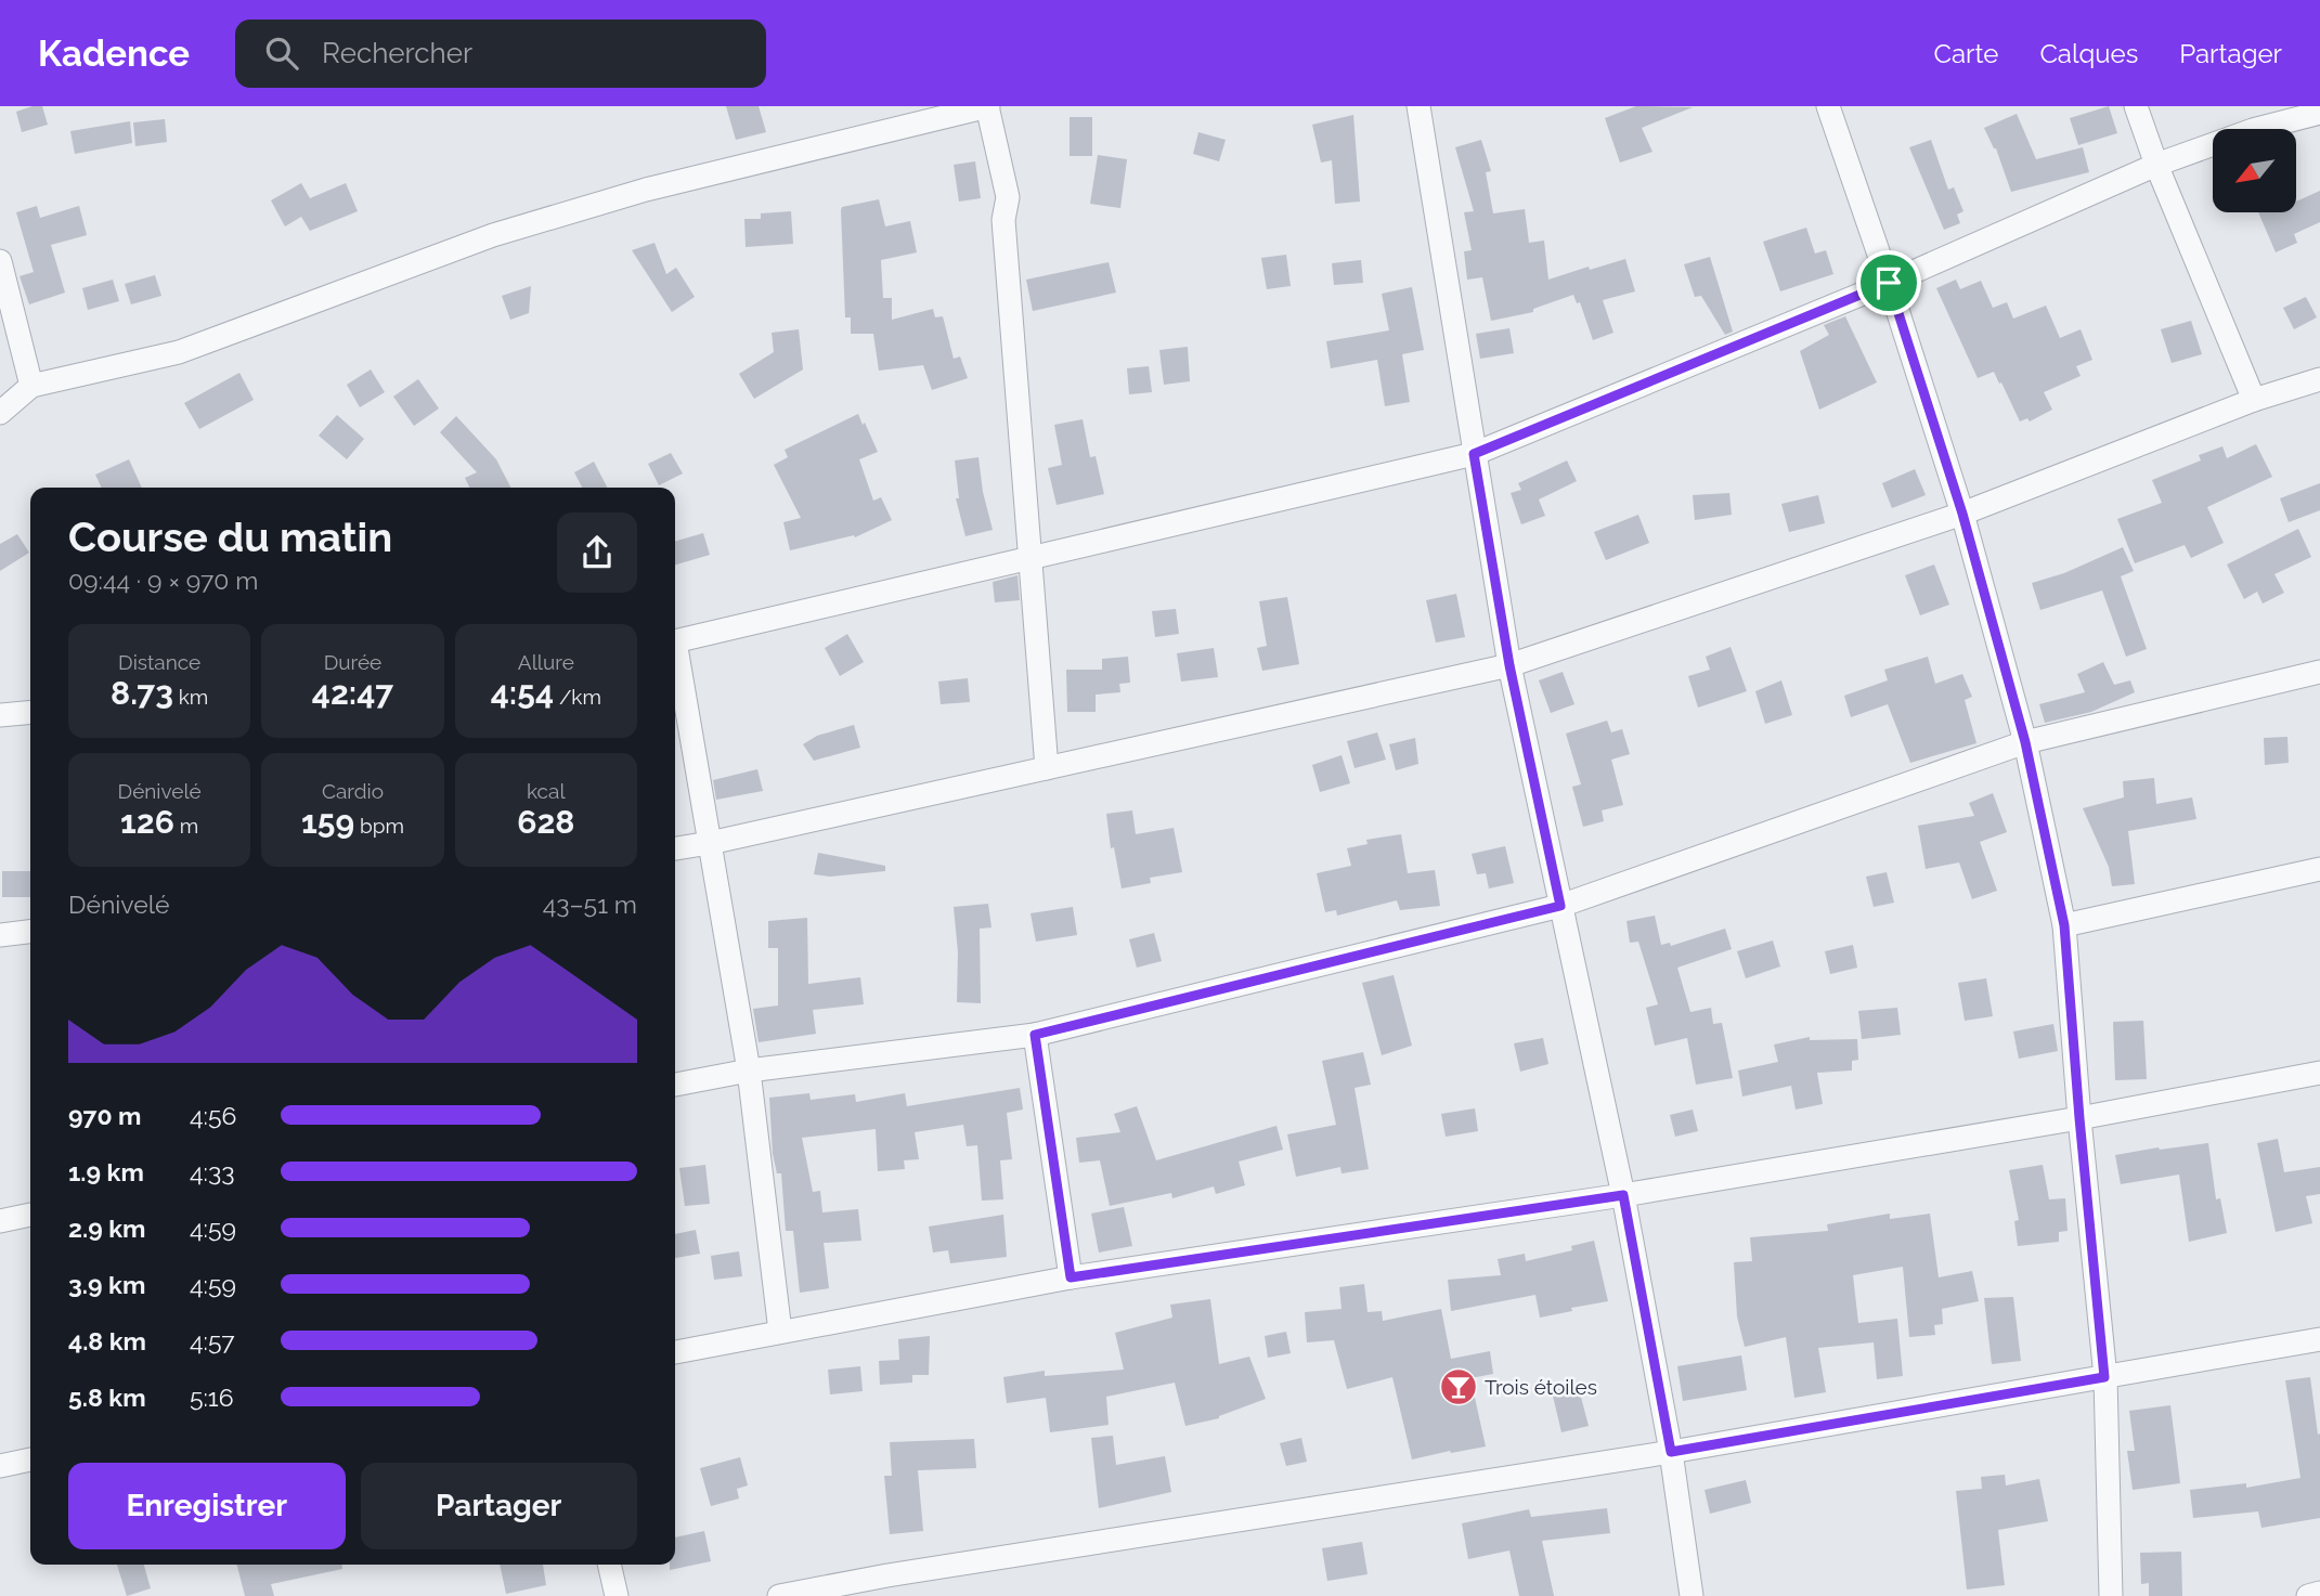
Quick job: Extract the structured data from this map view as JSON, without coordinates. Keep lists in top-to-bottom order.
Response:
{
  "places": {
    "bar": ["Trois étoiles"]
  },
  "north": "bottom left",
  "page": {
    "header": "Kadence",
    "search": "Rechercher",
    "nav": ["Carte", "Calques", "Partager"],
    "heading": ["Course du matin", "09:44 · 9 × 970 m"],
    "stats": [
      ["Distance", "8.73 km"],
      ["Durée", "42:47"],
      ["Allure", "4:54 /km"],
      ["Dénivelé", "126 m"],
      ["Cardio", "159 bpm"],
      ["kcal", "628"]
    ],
    "chart": ["Dénivelé", "43–51 m"],
    "list": [
      {
        "name": "970 m",
        "note": "4:56"
      },
      {
        "name": "1.9 km",
        "note": "4:33"
      },
      {
        "name": "2.9 km",
        "note": "4:59"
      },
      {
        "name": "3.9 km",
        "note": "4:59"
      },
      {
        "name": "4.8 km",
        "note": "4:57"
      },
      {
        "name": "5.8 km",
        "note": "5:16"
      }
    ],
    "buttons": ["Enregistrer", "Partager"]
  }
}
